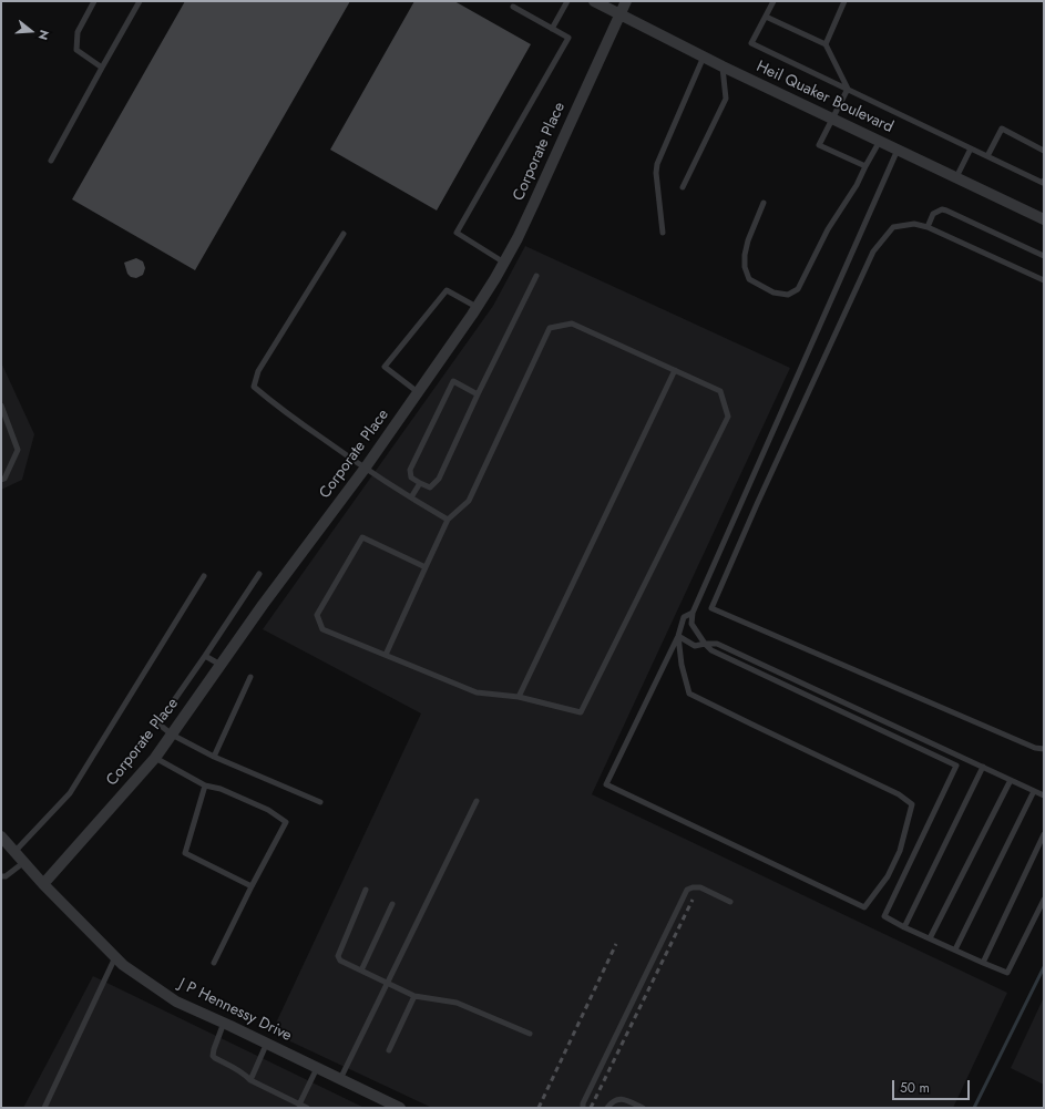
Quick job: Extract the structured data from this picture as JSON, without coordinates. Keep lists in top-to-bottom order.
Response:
{
  "streets": {
    "street": ["Heil Quaker Boulevard", "Corporate Place", "J P Hennessy Drive"]
  },
  "crossings": [
    ["Heil Quaker Boulevard", "Corporate Place"],
    ["Corporate Place", "J P Hennessy Drive"]
  ],
  "scale_bar": "50 m",
  "north": "right"
}
